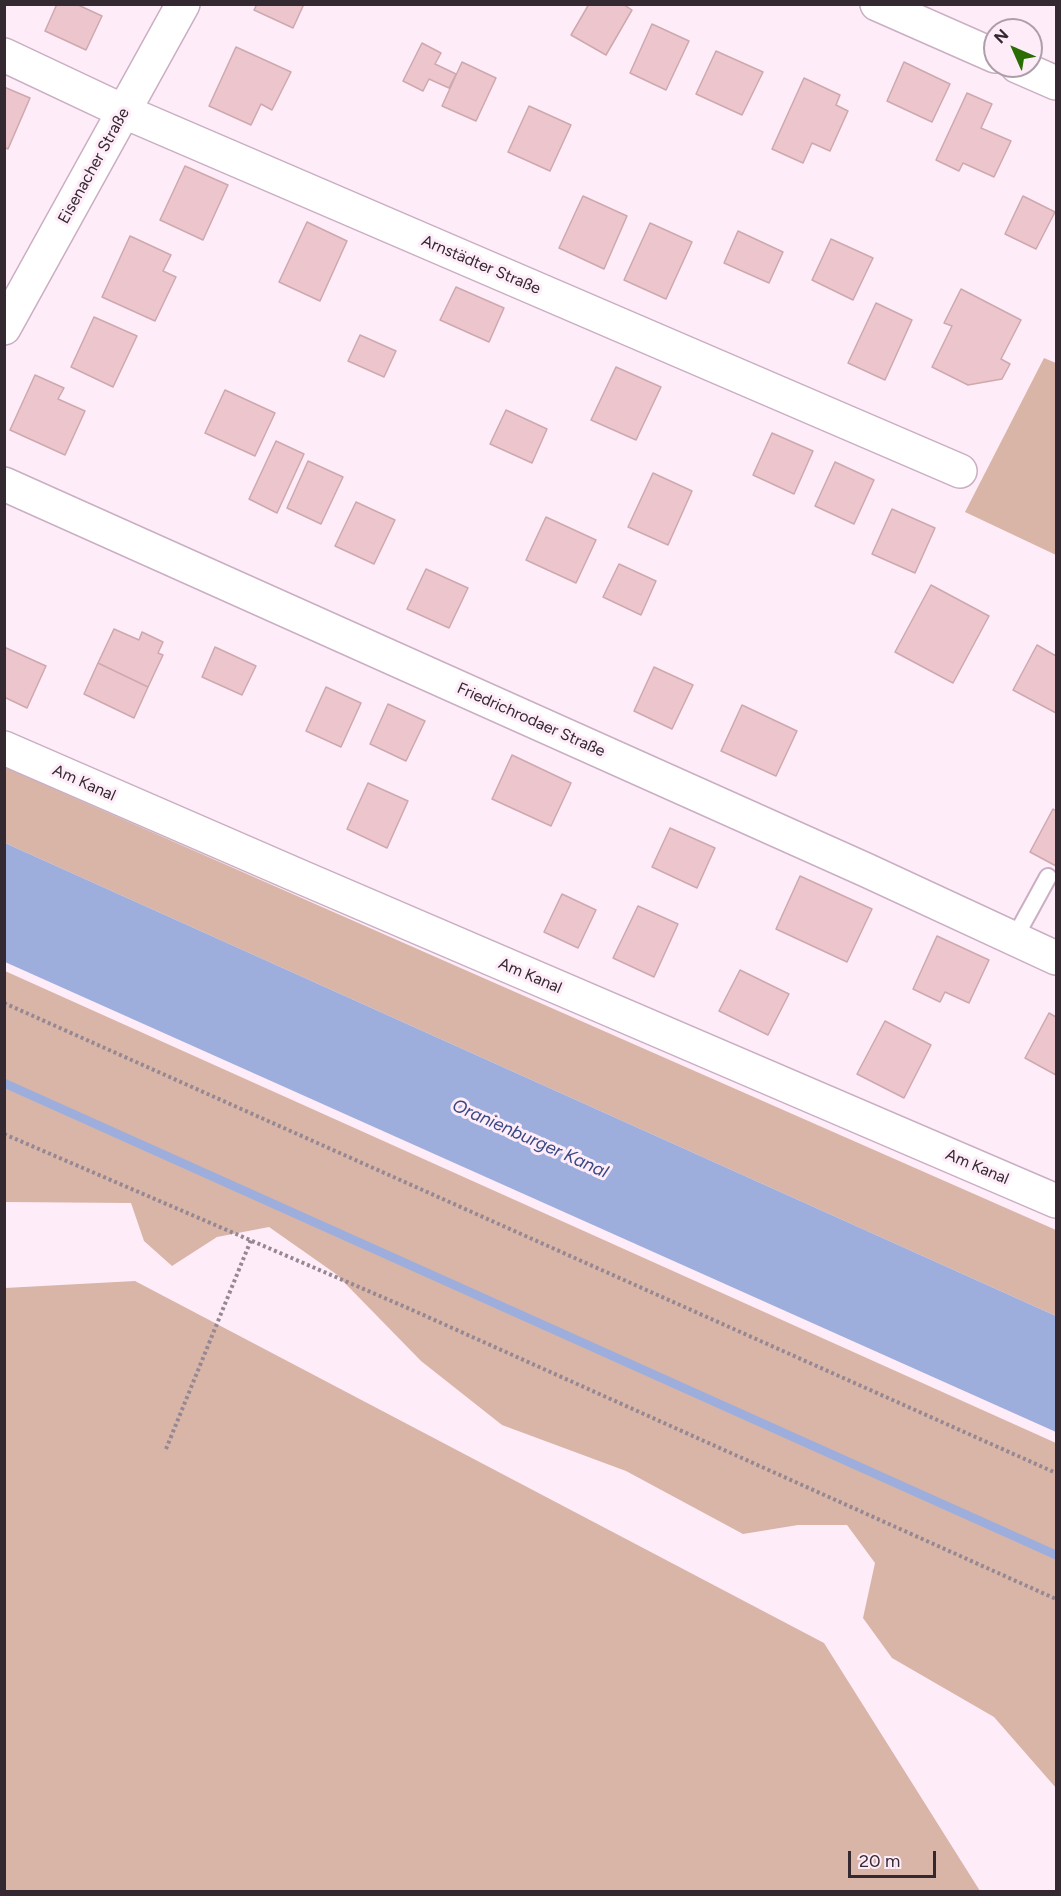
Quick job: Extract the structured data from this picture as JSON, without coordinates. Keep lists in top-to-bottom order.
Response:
{
  "streets": {
    "street": [
      "Eisenacher Straße",
      "Arnstädter Straße",
      "Friedrichrodaer Straße",
      "Am Kanal"
    ]
  },
  "crossings": [
    ["Eisenacher Straße", "Arnstädter Straße"]
  ],
  "water": ["Oranienburger Kanal"],
  "scale_bar": "20 m",
  "north": "top left"
}
